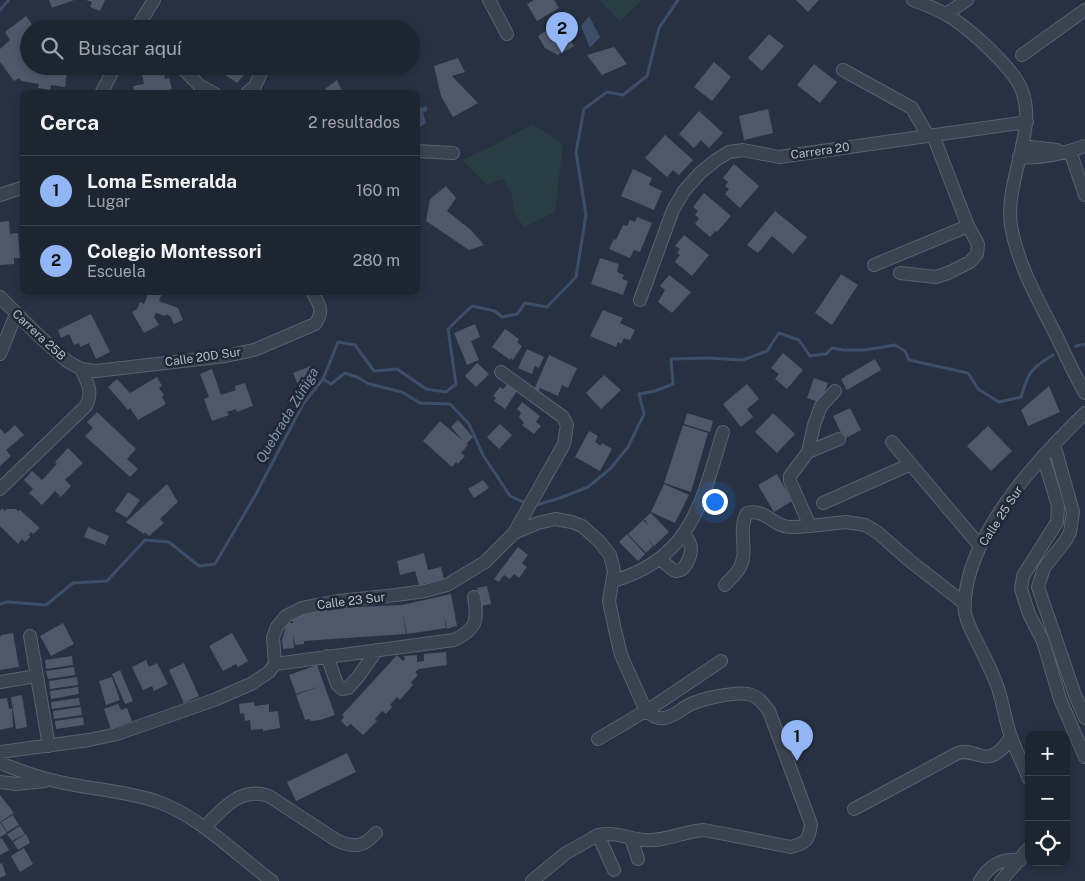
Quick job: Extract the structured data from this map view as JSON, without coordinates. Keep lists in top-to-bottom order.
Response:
{
  "streets": {
    "street": [
      "Carrera 20",
      "Carrera 25B",
      "Calle 20D Sur",
      "Calle 25 Sur",
      "Calle 23 Sur"
    ]
  },
  "crossings": [
    ["Carrera 25B", "Calle 20D Sur"]
  ],
  "water": ["Quebrada Zúñiga"],
  "page": {
    "pins": ["2", "1"],
    "search": "Buscar aquí",
    "heading": ["Cerca", "2 resultados"],
    "list": [
      {
        "mark": "1",
        "name": "Loma Esmeralda",
        "note": "Lugar",
        "value": "160 m"
      },
      {
        "mark": "2",
        "name": "Colegio Montessori",
        "note": "Escuela",
        "value": "280 m"
      }
    ],
    "map_buttons": ["+", "−"]
  }
}
